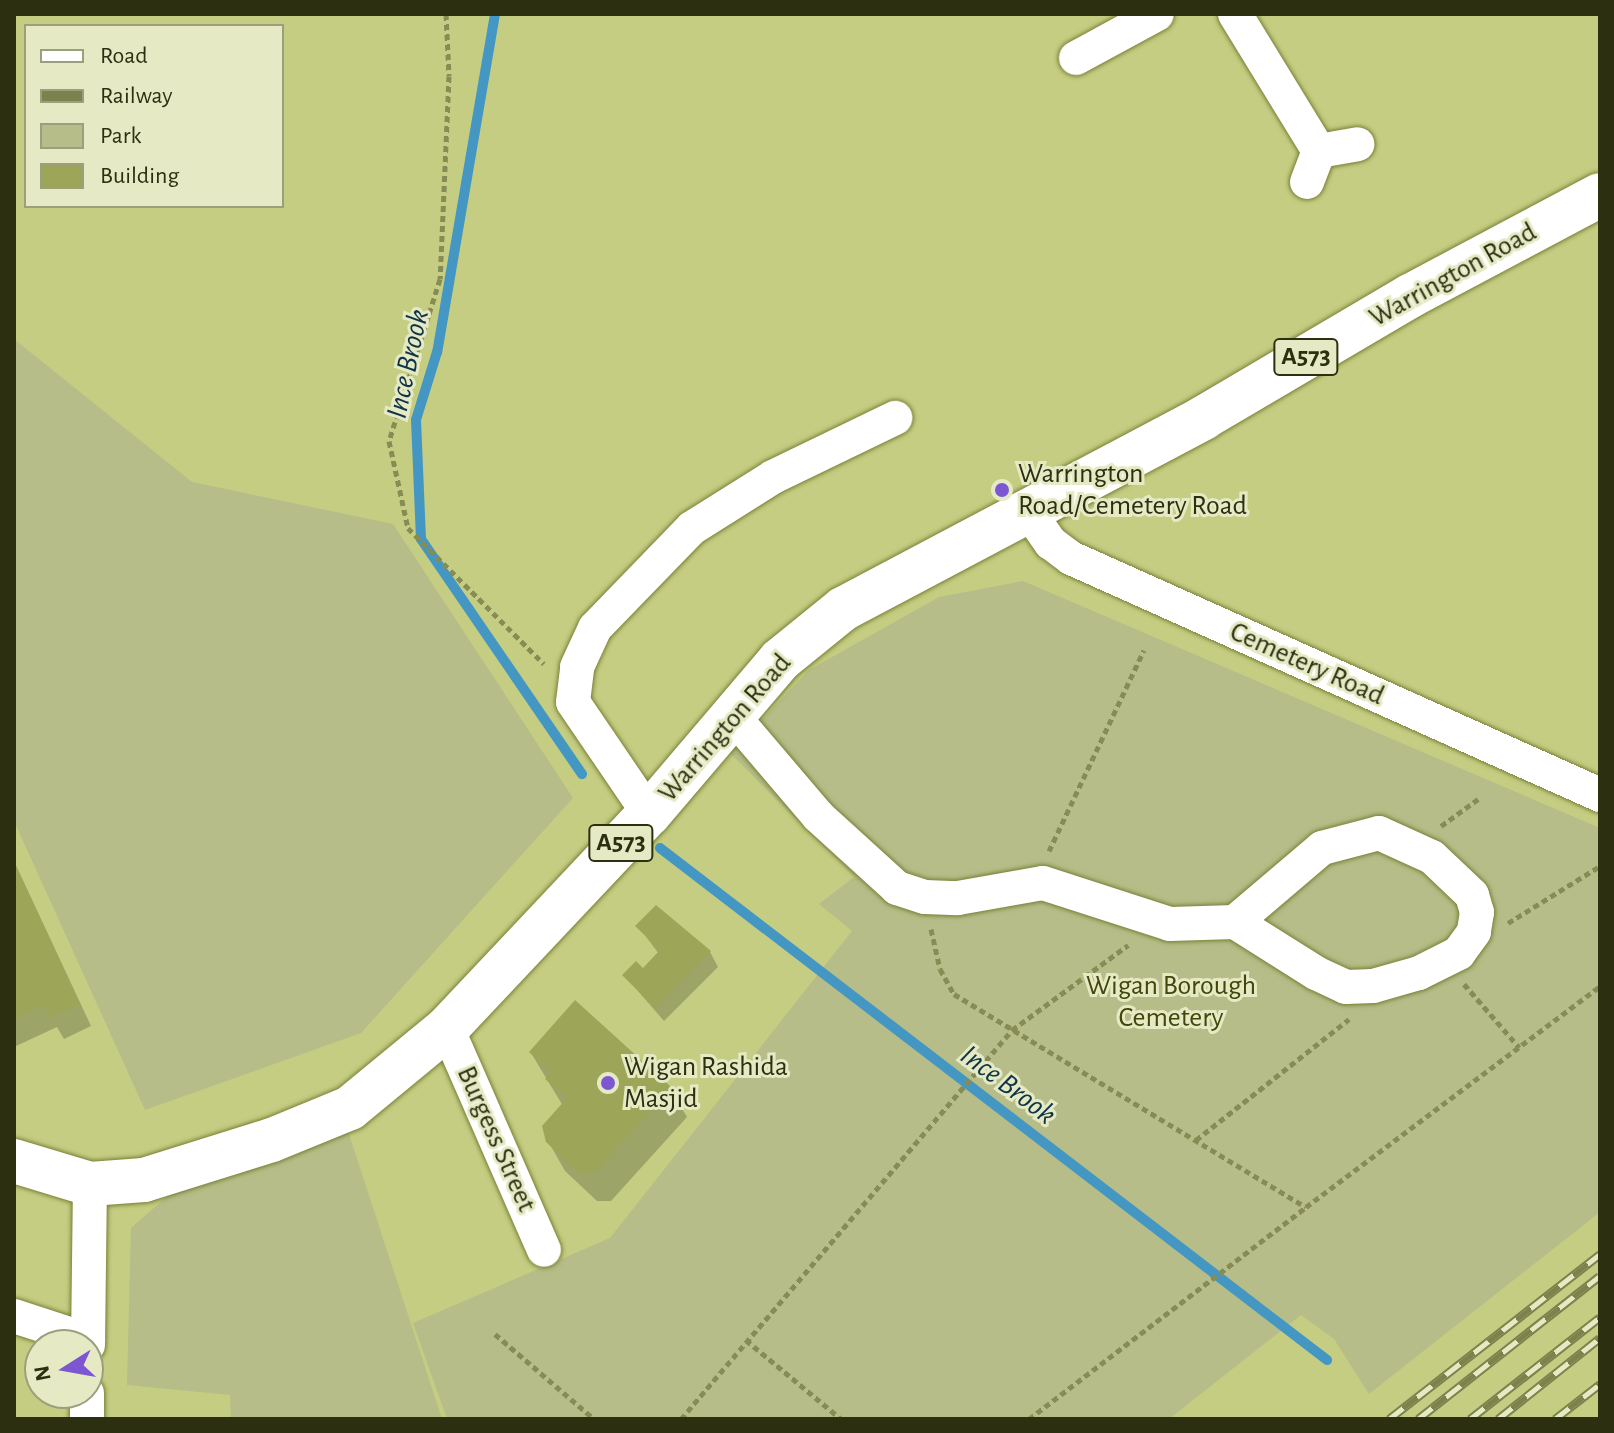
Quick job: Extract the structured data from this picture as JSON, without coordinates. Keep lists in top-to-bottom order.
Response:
{
  "streets": {
    "main road": ["Warrington Road", "A573"],
    "street": ["Cemetery Road", "Burgess Street"]
  },
  "crossings": [
    ["Warrington Road", "Cemetery Road"],
    ["Warrington Road", "Burgess Street"]
  ],
  "water": ["Ince Brook"],
  "parks": ["Wigan Borough Cemetery"],
  "places": ["Warrington Road/Cemetery Road", "Wigan Rashida Masjid"],
  "legend": [
    "Road",
    "Railway",
    "Park",
    "Building"
  ],
  "north": "left"
}
